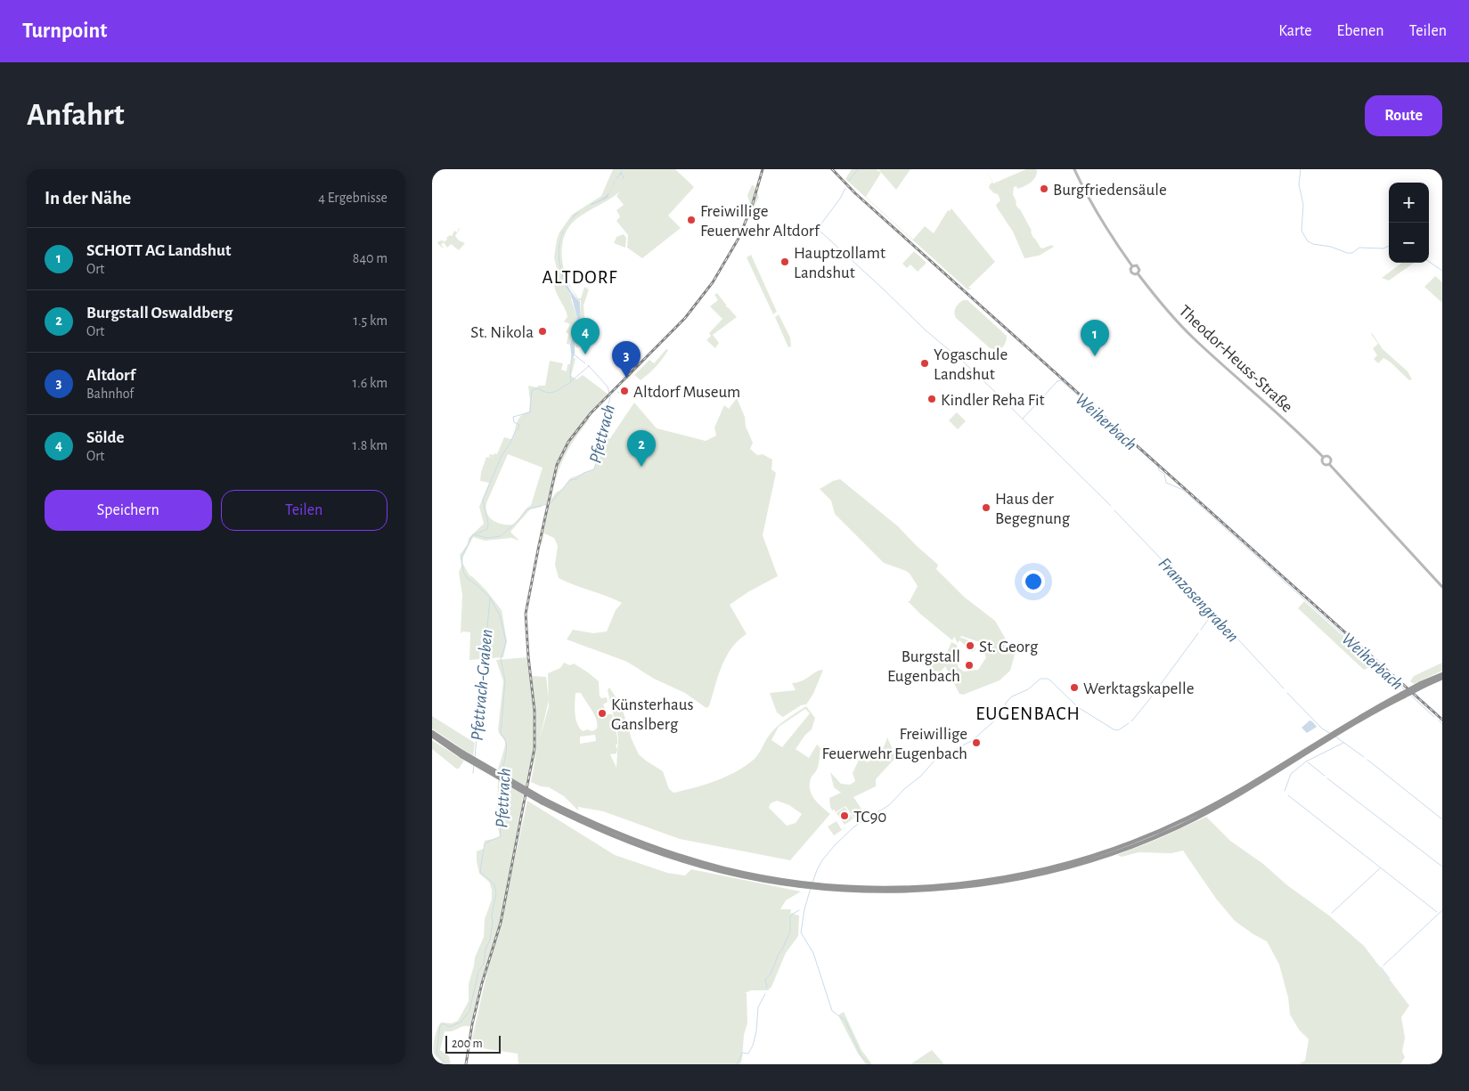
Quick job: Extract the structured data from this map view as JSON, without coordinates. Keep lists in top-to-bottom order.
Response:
{
  "streets": {
    "main road": ["Theodor-Heuss-Straße"]
  },
  "districts": ["ALTDORF", "EUGENBACH"],
  "water": [
    "Weiherbach",
    "Pfettrach",
    "Franzosengraben",
    "Pfettrach-Graben"
  ],
  "places": [
    "Burgfriedensäule",
    "Freiwillige Feuerwehr Altdorf",
    "Hauptzollamt Landshut",
    "St. Nikola",
    "Yogaschule Landshut",
    "Altdorf Museum",
    "Kindler Reha Fit",
    "Haus der Begegnung",
    "St. Georg",
    "Burgstall Eugenbach",
    "Werktagskapelle",
    "Künsterhaus Ganslberg",
    "Freiwillige Feuerwehr Eugenbach",
    "TC90"
  ],
  "scale_bar": "200 m",
  "page": {
    "header": "Turnpoint",
    "nav": ["Karte", "Ebenen", "Teilen"],
    "buttons": [
      "Route",
      ["Speichern", "Teilen"]
    ],
    "title": "Anfahrt",
    "heading": ["In der Nähe", "4 Ergebnisse"],
    "map_buttons": ["+", "−"],
    "list": [
      {
        "mark": "1",
        "name": "SCHOTT AG Landshut",
        "note": "Ort",
        "value": "840 m"
      },
      {
        "mark": "2",
        "name": "Burgstall Oswaldberg",
        "note": "Ort",
        "value": "1.5 km"
      },
      {
        "mark": "3",
        "name": "Altdorf",
        "note": "Bahnhof",
        "value": "1.6 km"
      },
      {
        "mark": "4",
        "name": "Sölde",
        "note": "Ort",
        "value": "1.8 km"
      }
    ],
    "pins": [
      "4",
      "1",
      "3",
      "2"
    ],
    "scale": "200 m"
  }
}
